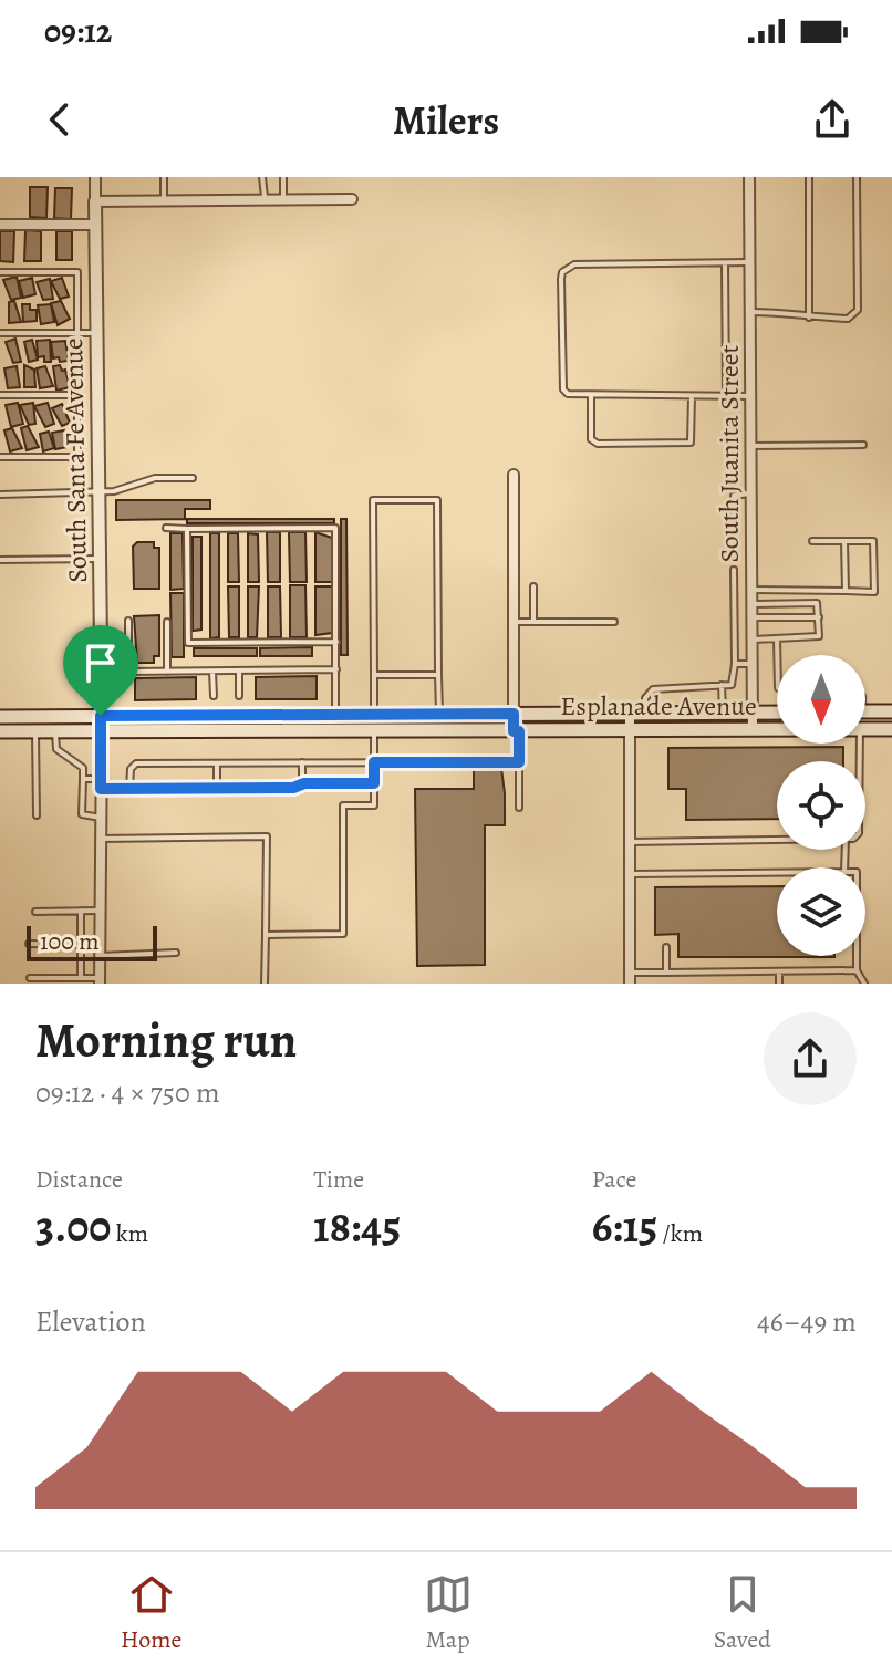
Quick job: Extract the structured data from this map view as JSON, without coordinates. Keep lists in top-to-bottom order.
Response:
{
  "streets": {
    "main road": ["Esplanade Avenue"],
    "street": ["South Juanita Street", "South Santa Fe Avenue"]
  },
  "crossings": [
    ["South Juanita Street", "Esplanade Avenue"],
    ["South Santa Fe Avenue", "Esplanade Avenue"]
  ],
  "scale_bar": "100 m",
  "north": "bottom",
  "page": {
    "status": "09:12",
    "header": "Milers",
    "scale": "100 m",
    "heading": ["Morning run", "09:12 · 4 × 750 m"],
    "stats": [
      ["Distance", "3.00 km"],
      ["Time", "18:45"],
      ["Pace", "6:15 /km"]
    ],
    "chart": ["Elevation", "46–49 m"],
    "tabs": ["Home", "Map", "Saved"]
  }
}
